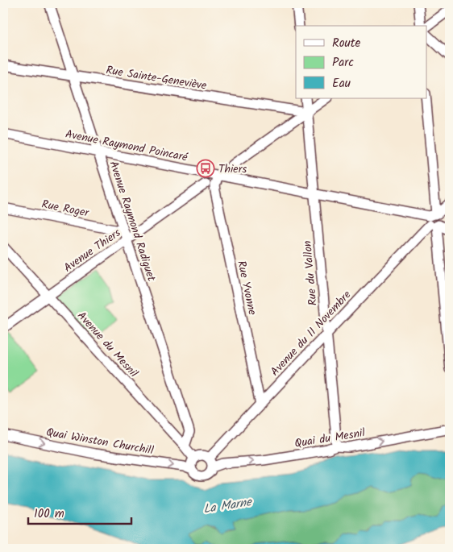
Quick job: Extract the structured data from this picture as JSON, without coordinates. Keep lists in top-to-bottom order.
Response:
{
  "streets": {
    "street": [
      "Rue Sainte-Geneviève",
      "Avenue Raymond Poincaré",
      "Rue Roger",
      "Avenue Raymond Radiguet",
      "Avenue Thiers",
      "Rue du Vallon",
      "Rue Yvonne",
      "Avenue du 11 Novembre",
      "Avenue du Mesnil",
      "Quai du Mesnil",
      "Quai Winston Churchill"
    ]
  },
  "crossings": [
    ["Rue Sainte-Geneviève", "Avenue Raymond Radiguet"],
    ["Rue Sainte-Geneviève", "Rue du Vallon"],
    ["Avenue Raymond Poincaré", "Avenue Raymond Radiguet"],
    ["Avenue Raymond Poincaré", "Rue du Vallon"],
    ["Avenue Raymond Poincaré", "Rue Yvonne"],
    ["Avenue Raymond Poincaré", "Avenue du 11 Novembre"],
    ["Rue Roger", "Avenue Raymond Radiguet"],
    ["Avenue Raymond Radiguet", "Avenue Thiers"],
    ["Avenue Raymond Radiguet", "Avenue du Mesnil"],
    ["Avenue Thiers", "Rue Yvonne"],
    ["Avenue Thiers", "Avenue du Mesnil"],
    ["Rue du Vallon", "Avenue du 11 Novembre"],
    ["Rue du Vallon", "Quai du Mesnil"],
    ["Rue Yvonne", "Avenue du 11 Novembre"],
    ["Avenue du 11 Novembre", "Avenue du Mesnil"],
    ["Avenue du 11 Novembre", "Quai du Mesnil"],
    ["Avenue du 11 Novembre", "Quai Winston Churchill"],
    ["Avenue du Mesnil", "Quai du Mesnil"],
    ["Avenue du Mesnil", "Quai Winston Churchill"],
    ["Quai du Mesnil", "Quai Winston Churchill"]
  ],
  "one_way": ["Quai du Mesnil", "Quai Winston Churchill"],
  "water": ["La Marne"],
  "places": {
    "bus stop": ["Thiers"]
  },
  "legend": ["Route", "Parc", "Eau"],
  "scale_bar": "100 m"
}
